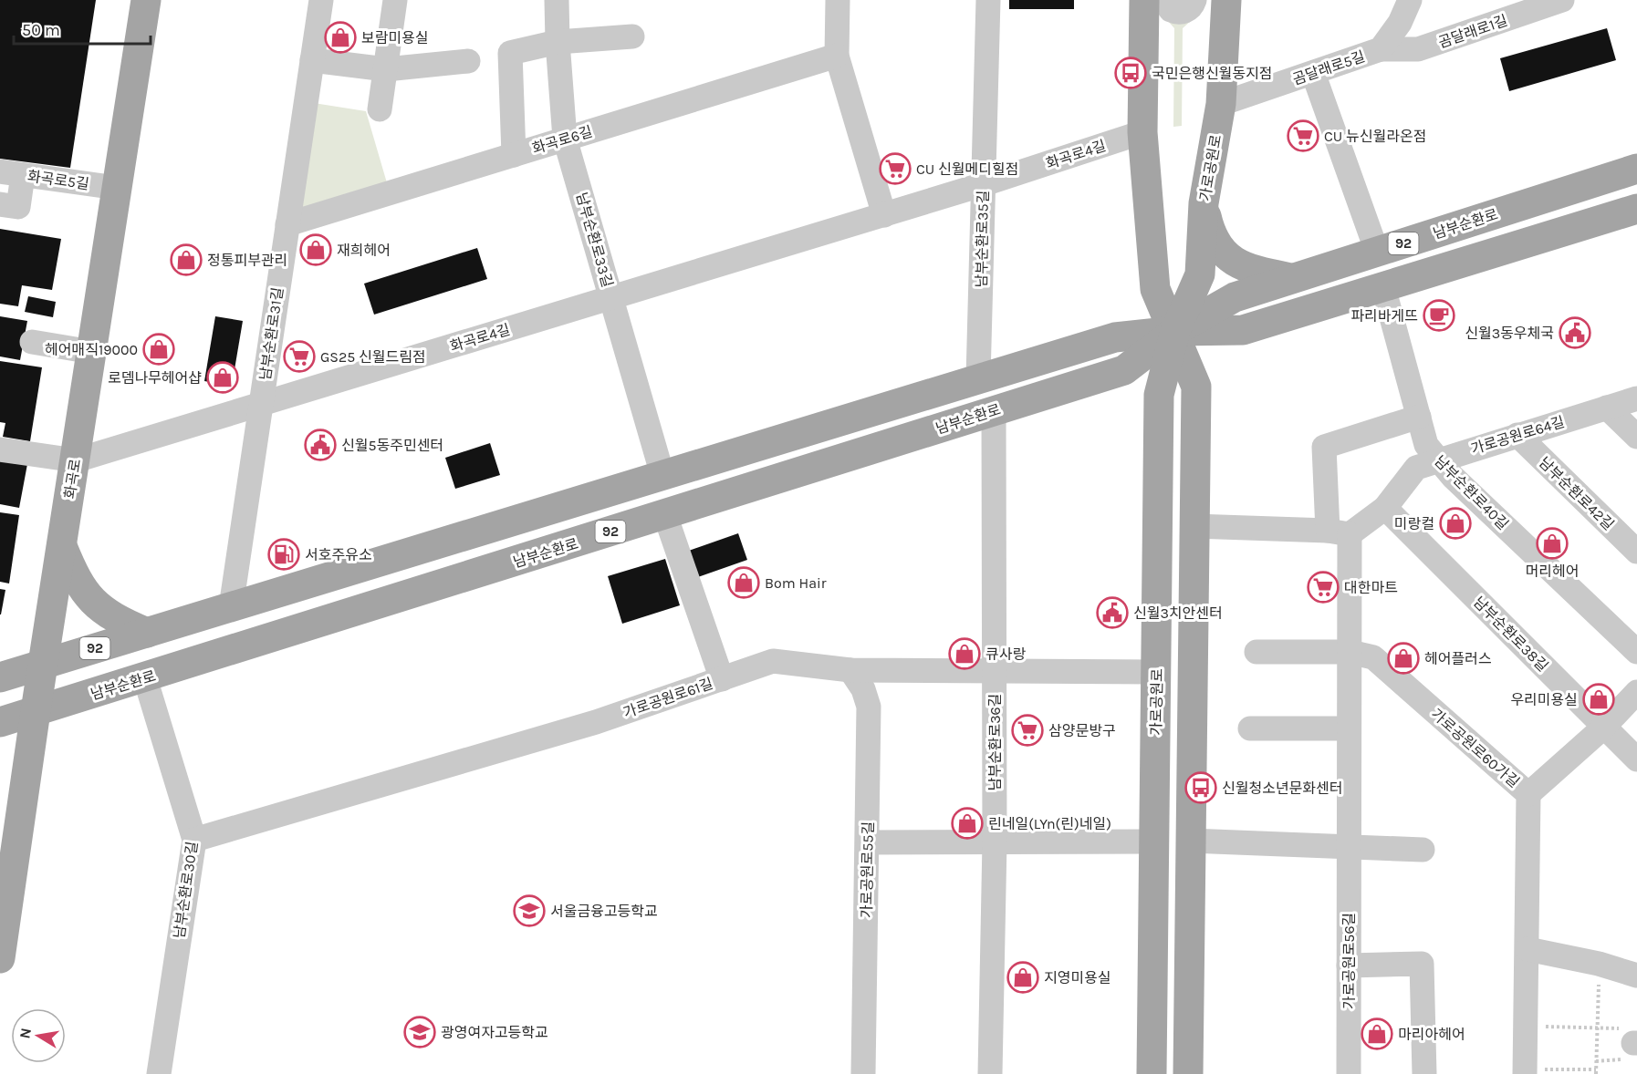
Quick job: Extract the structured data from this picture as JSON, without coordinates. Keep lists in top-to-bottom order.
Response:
{
  "streets": {
    "main road": [
      "가로공원로",
      "남부순환로",
      "92",
      "화곡로"
    ],
    "street": [
      "곰달래로1길",
      "곰달래로5길",
      "화곡로6길",
      "화곡로4길",
      "화곡로5길",
      "남부순환로35길",
      "남부순환로33길",
      "남부순환로31길",
      "가로공원로64길",
      "남부순환로40길",
      "남부순환로42길",
      "남부순환로38길",
      "가로공원로61길",
      "남부순환로36길",
      "가로공원로60가길",
      "가로공원로55길",
      "남부순환로30길",
      "가로공원로56길"
    ]
  },
  "crossings": [
    ["곰달래로1길", "곰달래로5길"],
    ["곰달래로5길", "가로공원로"],
    ["화곡로6길", "남부순환로33길"],
    ["화곡로6길", "남부순환로31길"],
    ["화곡로4길", "남부순환로35길"],
    ["화곡로4길", "남부순환로33길"],
    ["화곡로4길", "남부순환로31길"],
    ["화곡로4길", "화곡로"],
    ["가로공원로", "남부순환로"],
    ["가로공원로", "가로공원로61길"],
    ["화곡로5길", "화곡로"],
    ["남부순환로", "남부순환로35길"],
    ["남부순환로", "남부순환로33길"],
    ["남부순환로", "남부순환로31길"],
    ["남부순환로", "화곡로"],
    ["남부순환로", "남부순환로40길"],
    ["남부순환로", "남부순환로36길"],
    ["남부순환로", "남부순환로30길"],
    ["가로공원로64길", "남부순환로40길"],
    ["가로공원로64길", "남부순환로42길"],
    ["가로공원로64길", "남부순환로38길"],
    ["가로공원로64길", "가로공원로56길"],
    ["가로공원로61길", "남부순환로36길"],
    ["가로공원로61길", "가로공원로55길"],
    ["가로공원로61길", "남부순환로30길"],
    ["가로공원로60가길", "가로공원로56길"]
  ],
  "places": {
    "shop": [
      "보람미용실",
      "재희헤어",
      "정통피부관리",
      "헤어매직19000",
      "로뎀나무헤어샵",
      "미랑컬",
      "머리헤어",
      "Bom Hair",
      "큐사랑",
      "헤어플러스",
      "우리미용실",
      "린네일(LYn(린)네일)",
      "지영미용실",
      "마리아헤어"
    ],
    "bus stop": ["국민은행신월동지점", "신월청소년문화센터"],
    "supermarket": [
      "CU 뉴신월라온점",
      "CU 신월메디힐점",
      "GS25 신월드림점",
      "대한마트",
      "삼양문방구"
    ],
    "cafe": ["파리바게뜨"],
    "public building": ["신월3동우체국", "신월5동주민센터", "신월3치안센터"],
    "fuel station": ["서호주유소"],
    "school or university": ["서울금융고등학교", "광영여자고등학교"]
  },
  "scale_bar": "50 m",
  "north": "left"
}
